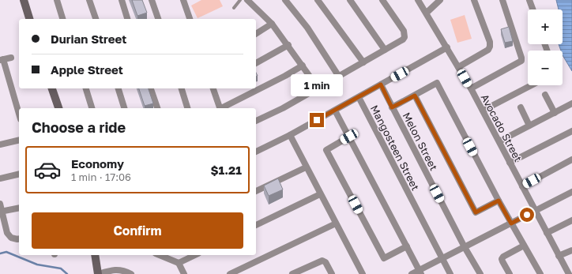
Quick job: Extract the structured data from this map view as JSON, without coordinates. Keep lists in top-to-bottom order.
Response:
{
  "streets": {
    "street": ["Avocado Street", "Melon Street", "Mangosteen Street"]
  },
  "page": {
    "map_buttons": ["+", "−"],
    "banner": ["Durian Street", "Apple Street"],
    "bubble": "1 min",
    "heading": "Choose a ride",
    "list": [
      {
        "name": "Economy",
        "note": "1 min · 17:06",
        "value": "$1.21"
      }
    ],
    "buttons": "Confirm"
  }
}
